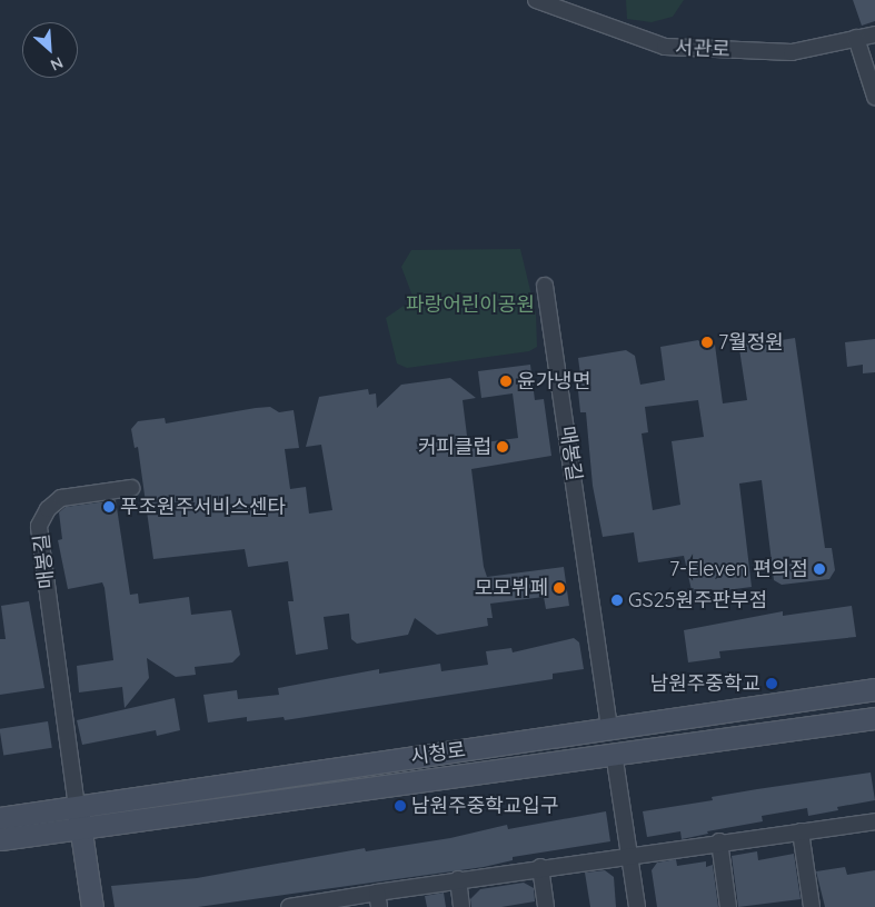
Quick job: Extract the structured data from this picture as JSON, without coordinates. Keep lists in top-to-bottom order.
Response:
{
  "streets": {
    "street": ["서관로", "매봉길", "시청로"]
  },
  "crossings": [
    ["매봉길", "시청로"]
  ],
  "parks": ["파랑어린이공원"],
  "places": [
    "7월정원",
    "윤가냉면",
    "커피클럽",
    "푸조원주서비스센타",
    "7-Eleven 편의점",
    "모모뷔페",
    "GS25원주판부점",
    "남원주중학교",
    "남원주중학교입구"
  ],
  "north": "bottom right"
}
